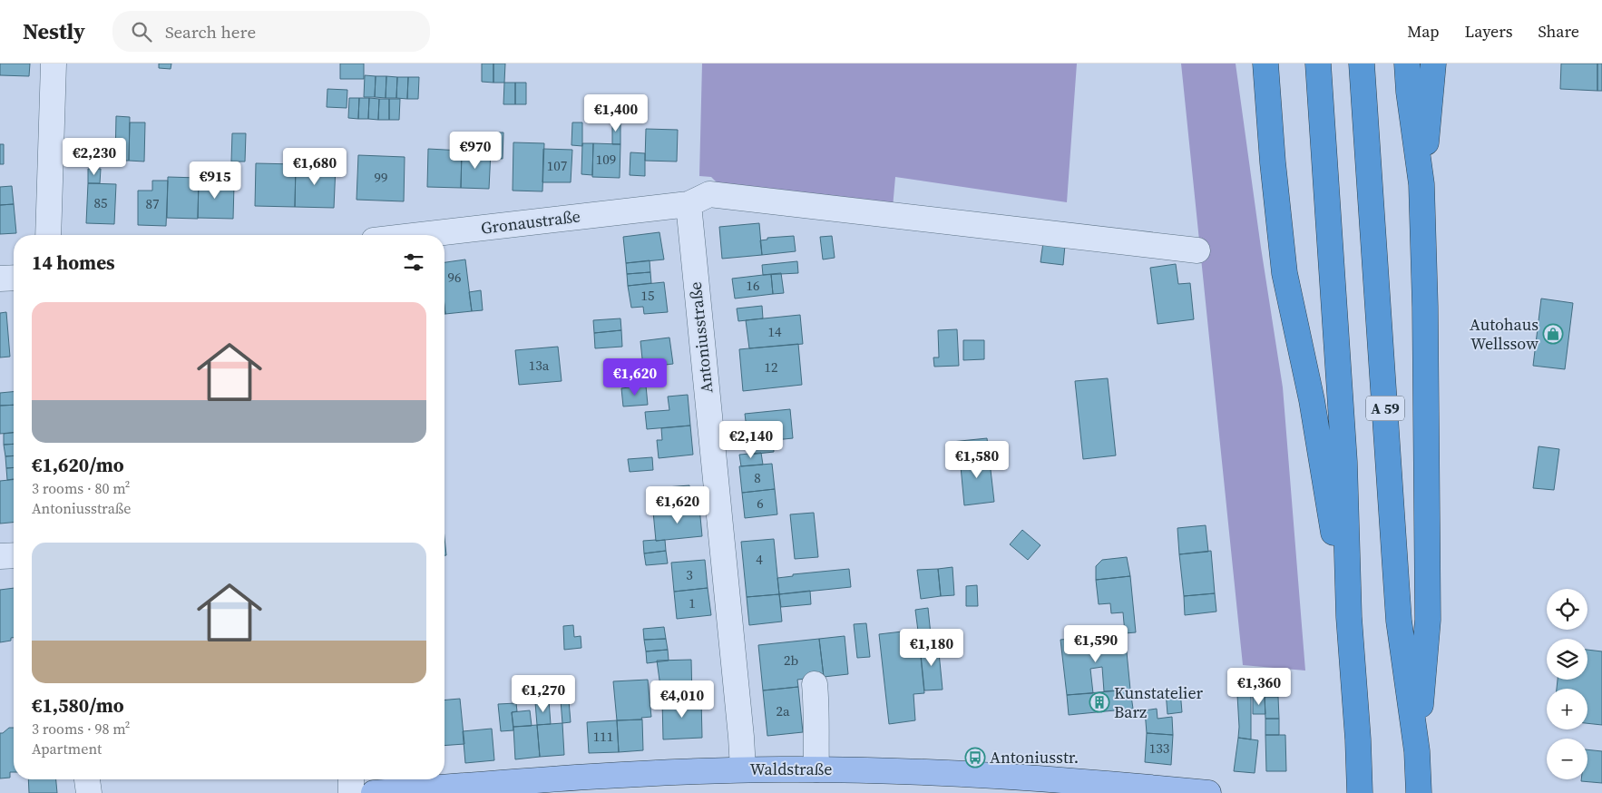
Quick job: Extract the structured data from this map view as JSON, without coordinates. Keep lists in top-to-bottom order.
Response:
{
  "streets": {
    "highway": ["A 59"],
    "main road": ["Waldstraße"],
    "street": ["Gronaustraße", "Antoniusstraße"]
  },
  "crossings": [
    ["Gronaustraße", "Antoniusstraße"],
    ["Antoniusstraße", "Waldstraße"]
  ],
  "places": {
    "shop": ["Autohaus Wellssow"],
    "building": ["Kunstatelier Barz"],
    "bus stop": ["Antoniusstr."]
  },
  "house_numbers": [
    "109",
    "107",
    "99",
    "85",
    "87",
    "96",
    "16",
    "15",
    "14",
    "13a",
    "12",
    "8",
    "6",
    "4",
    "3",
    "1",
    "2b",
    "2a",
    "111",
    "133"
  ],
  "page": {
    "header": "Nestly",
    "search": "Search here",
    "nav": ["Map", "Layers", "Share"],
    "price": [
      "€1,400",
      "€970",
      "€2,230",
      "€1,680",
      "€915",
      "€1,620",
      "€2,140",
      "€1,580",
      "€1,620",
      "€1,590",
      "€1,180",
      "€1,360",
      "€1,270",
      "€4,010"
    ],
    "heading": "14 homes",
    "list": [
      {
        "name": "€1,620/mo",
        "note": "3 rooms · 80 m² · Antoniusstraße"
      },
      {
        "name": "€1,580/mo",
        "note": "3 rooms · 98 m² · Apartment"
      }
    ],
    "map_buttons": ["+", "−"]
  }
}
